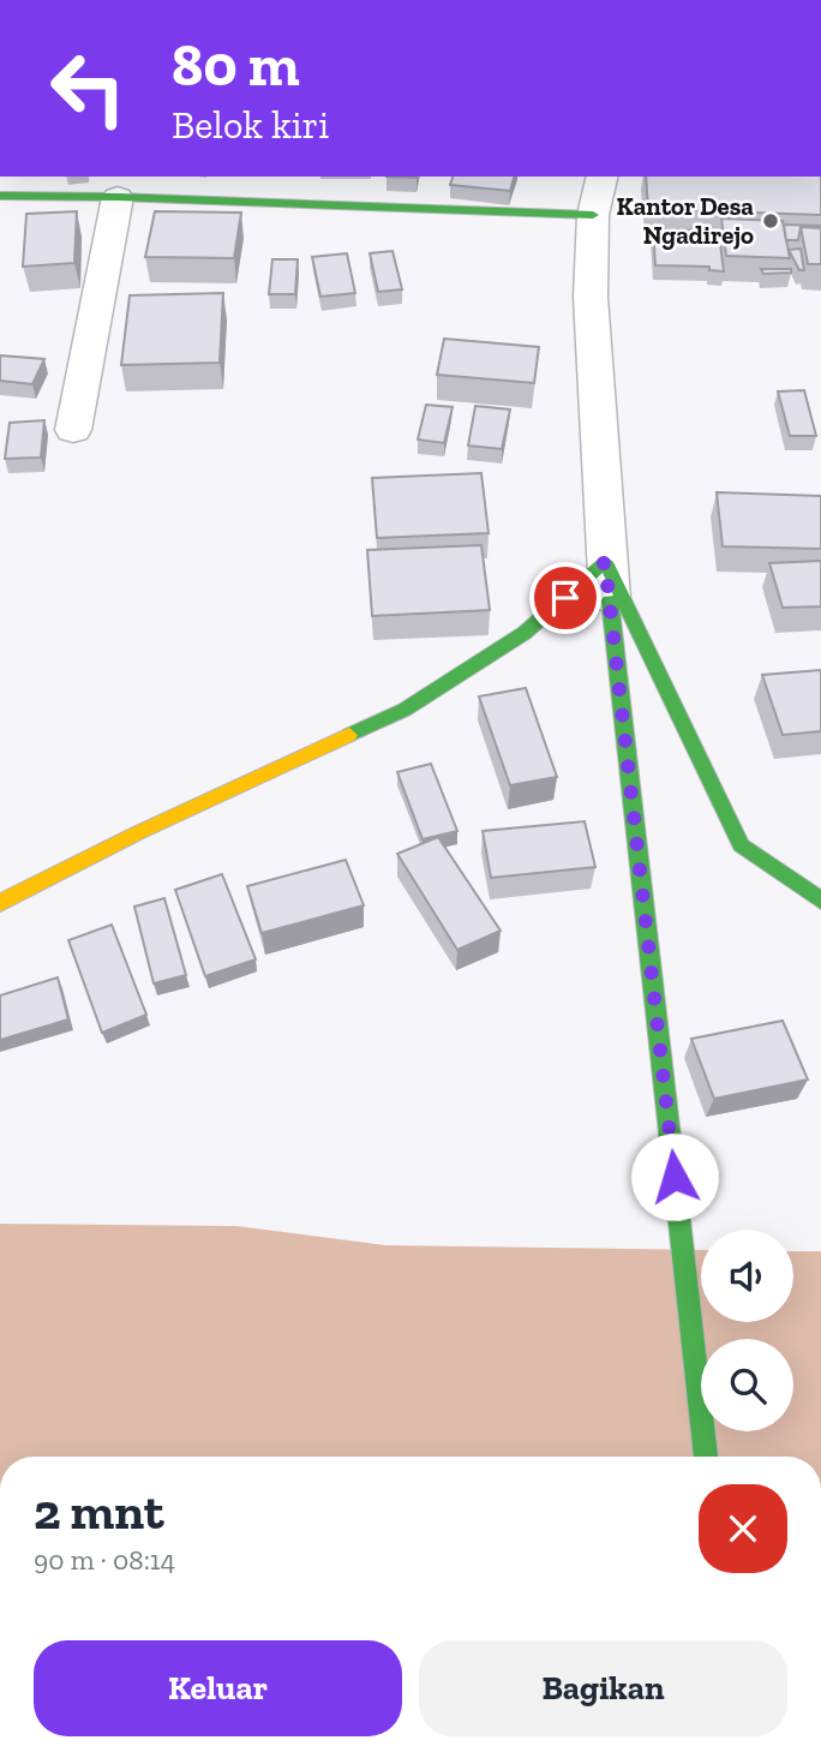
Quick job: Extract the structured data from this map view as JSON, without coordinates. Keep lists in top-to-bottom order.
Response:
{
  "places": ["Kantor Desa Ngadirejo"],
  "page": {
    "turn": ["80 m", "Belok kiri"],
    "heading": ["2 mnt", "90 m · 08:14"],
    "buttons": ["Keluar", "Bagikan"]
  }
}
